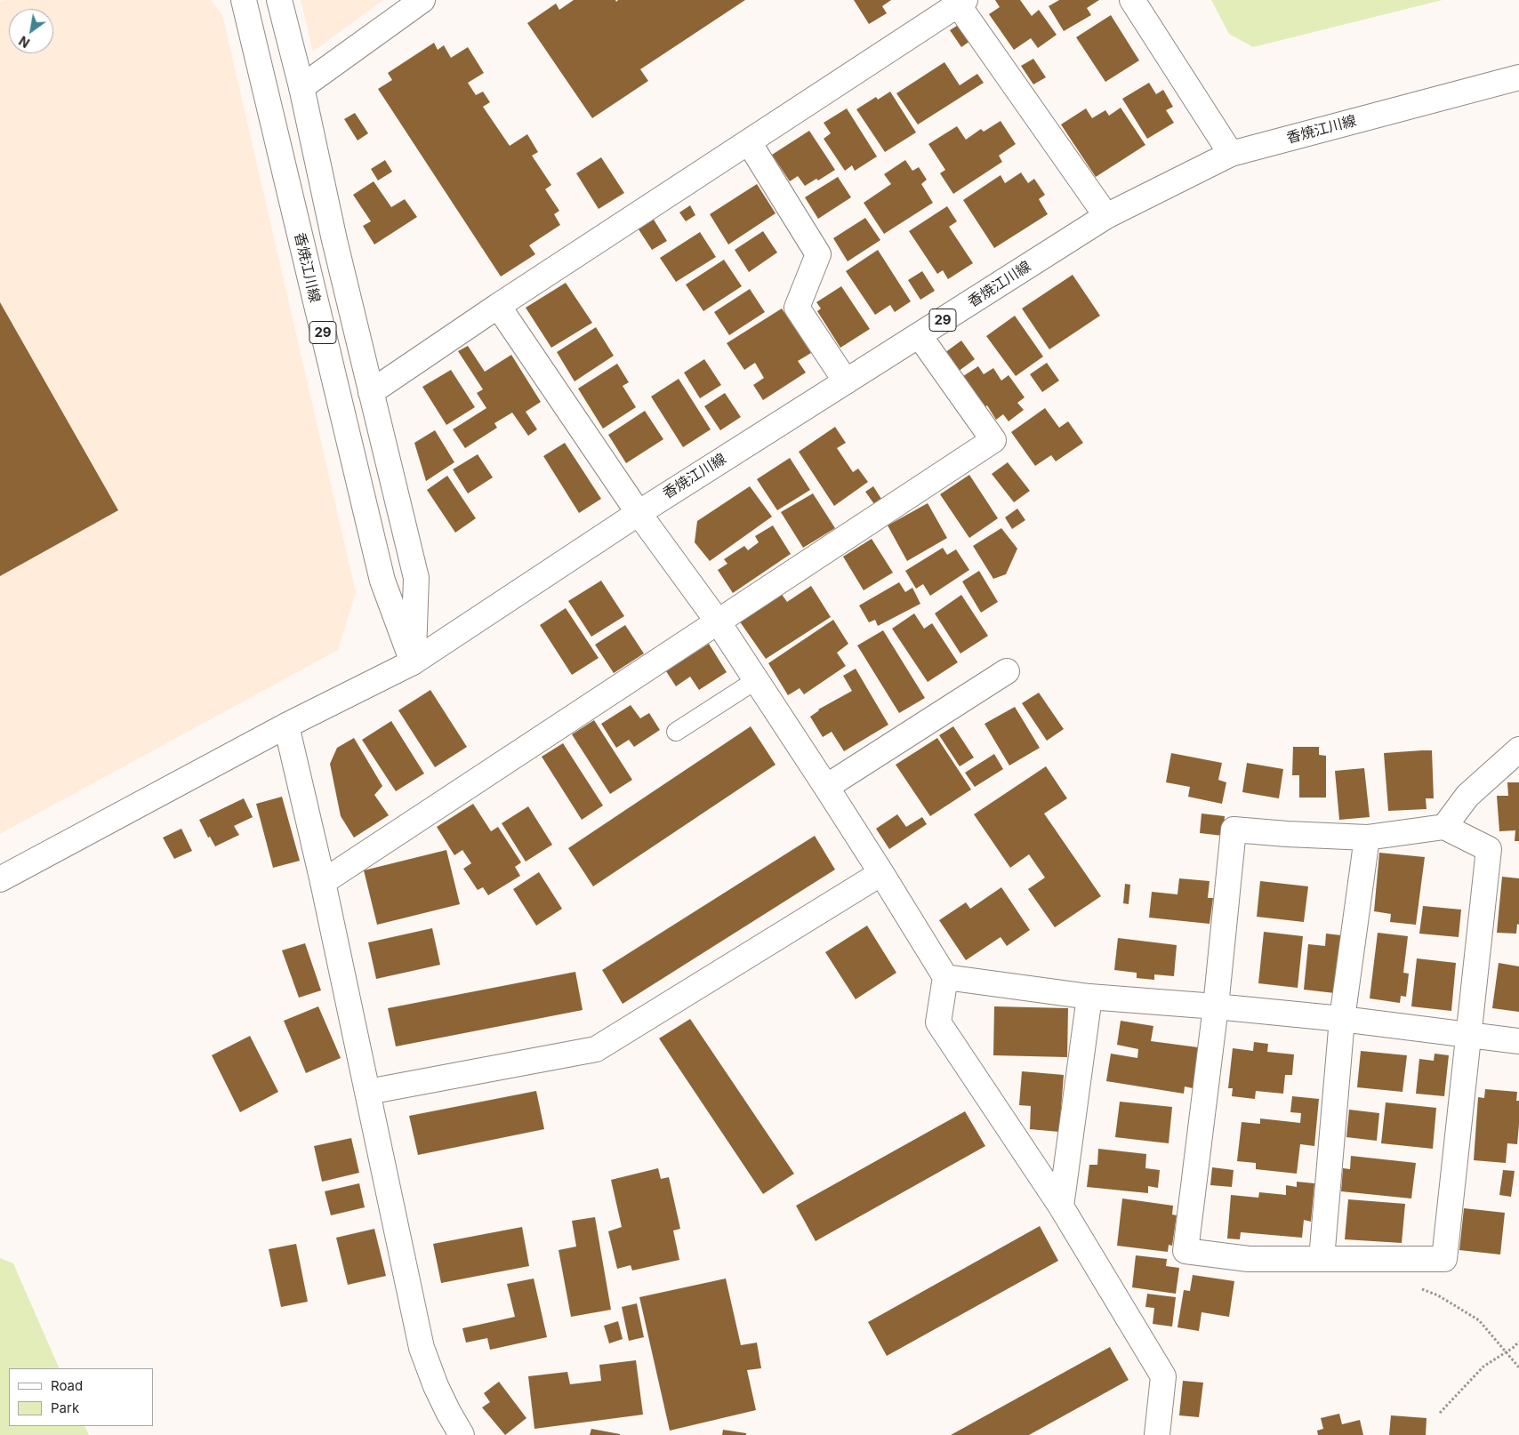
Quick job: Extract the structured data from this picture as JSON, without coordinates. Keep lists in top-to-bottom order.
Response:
{
  "streets": {
    "street": ["香焼江川線", "29"]
  },
  "crossings": [
    ["香焼江川線", "29"]
  ],
  "legend": ["Road", "Park"],
  "north": "bottom left"
}
